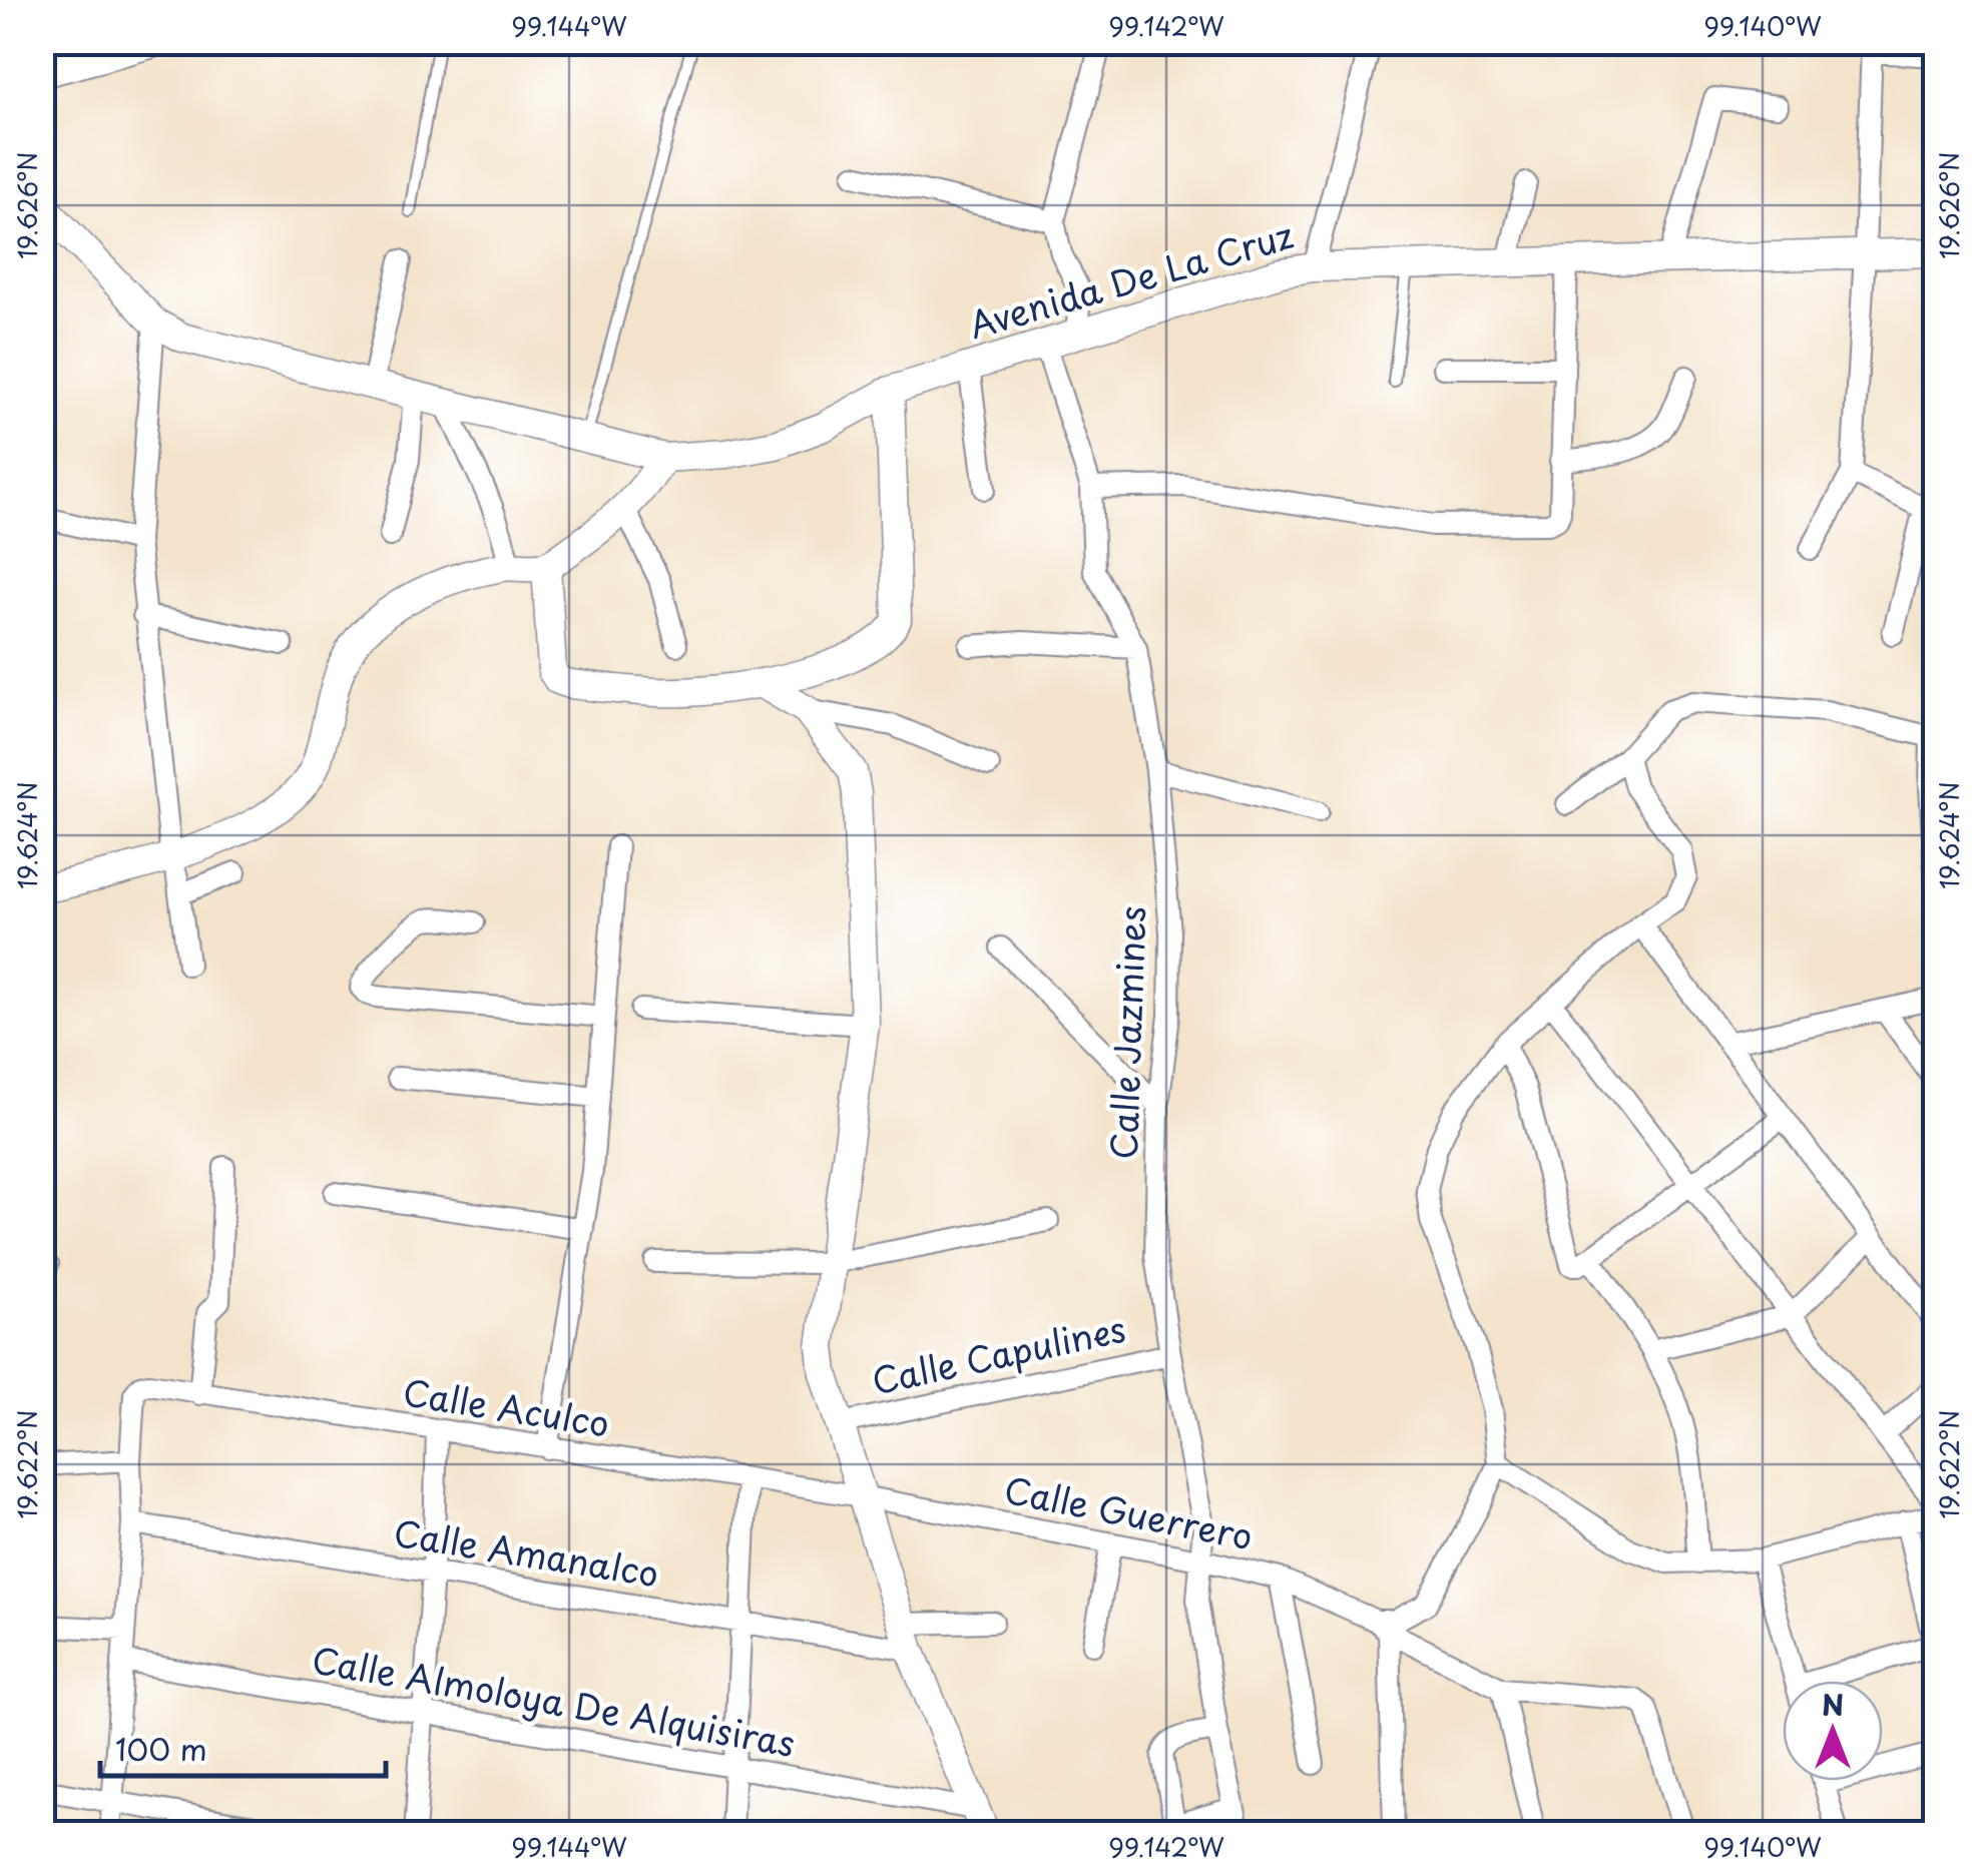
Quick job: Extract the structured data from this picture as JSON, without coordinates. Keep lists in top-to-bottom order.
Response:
{
  "streets": {
    "street": [
      "Avenida De La Cruz",
      "Calle Jazmines",
      "Calle Capulines",
      "Calle Aculco",
      "Calle Guerrero",
      "Calle Amanalco",
      "Calle Almoloya De Alquisiras"
    ]
  },
  "crossings": [
    ["Avenida De La Cruz", "Calle Jazmines"],
    ["Calle Jazmines", "Calle Capulines"],
    ["Calle Jazmines", "Calle Guerrero"],
    ["Calle Aculco", "Calle Guerrero"]
  ],
  "scale_bar": "100 m",
  "north": "top",
  "coordinates": [
    "99.144°W",
    "99.142°W",
    "99.140°W",
    "19.626°N",
    "19.624°N",
    "19.622°N"
  ]
}
